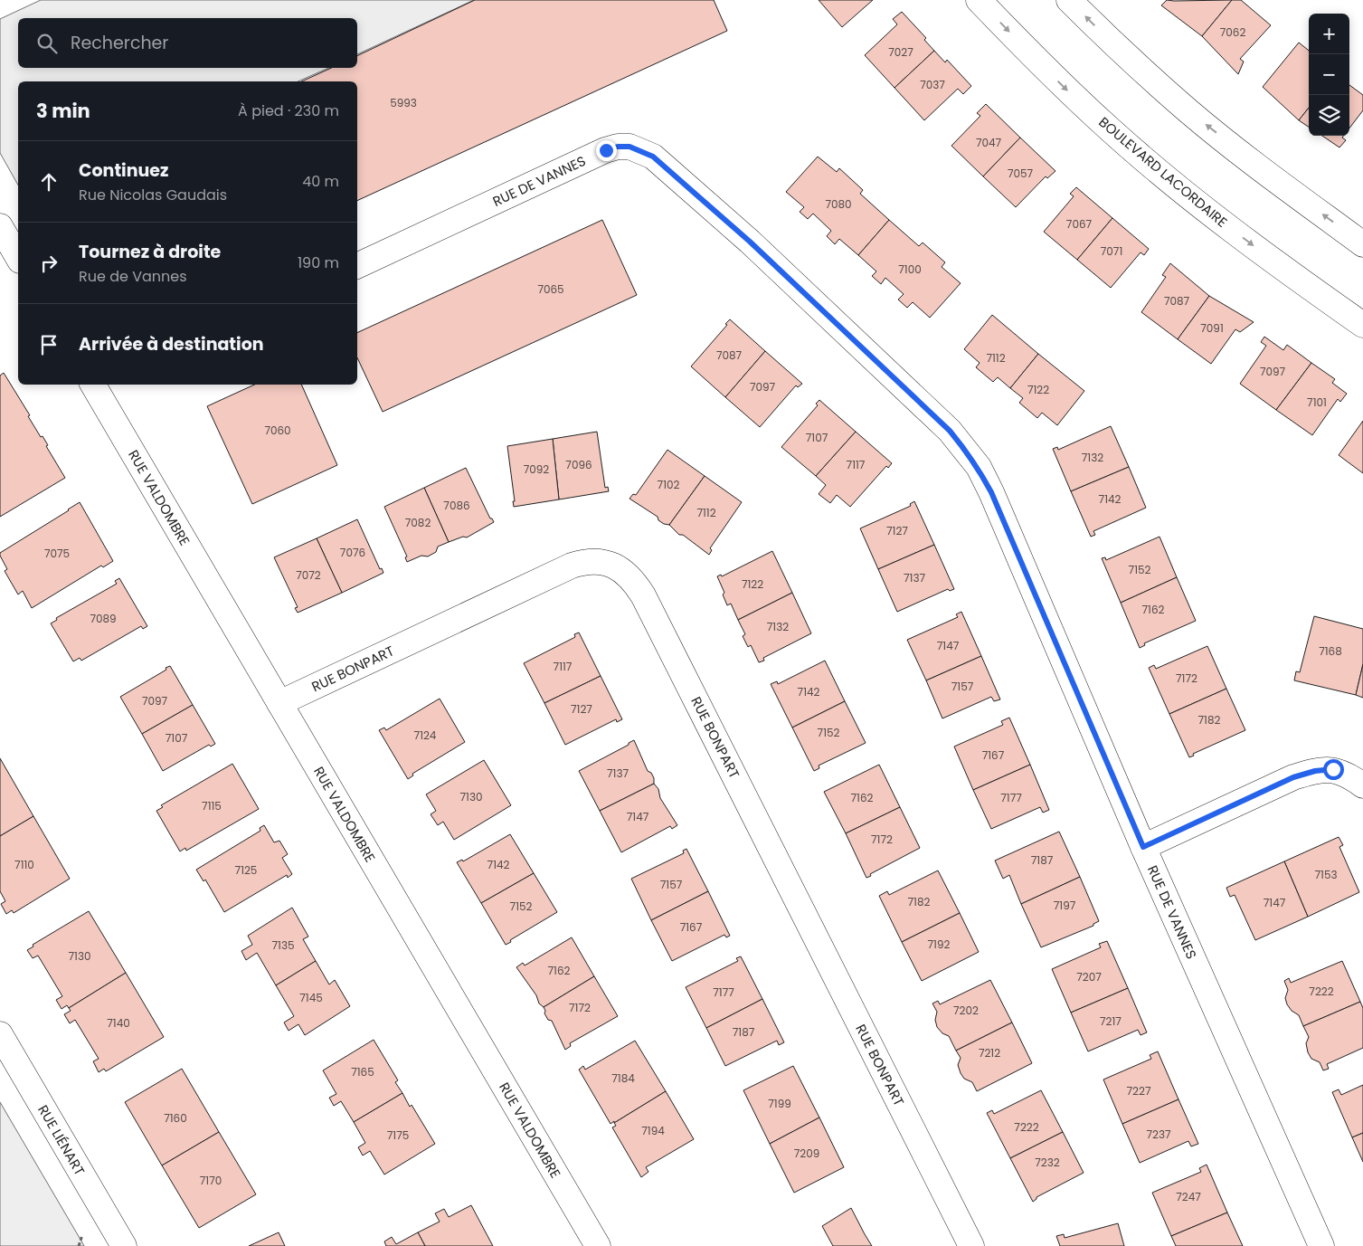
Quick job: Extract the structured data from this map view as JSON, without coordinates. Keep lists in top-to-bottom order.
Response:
{
  "streets": {
    "street": [
      "BOULEVARD LACORDAIRE",
      "RUE DE VANNES",
      "RUE VALDOMBRE",
      "RUE BONPART",
      "RUE LIÉNART"
    ]
  },
  "crossings": [
    ["RUE VALDOMBRE", "RUE BONPART"]
  ],
  "house_numbers": [
    "7062",
    "7027",
    "7037",
    "5993",
    "7047",
    "7057",
    "7080",
    "7067",
    "7071",
    "7100",
    "7065",
    "7087",
    "7091",
    "7087",
    "7112",
    "7097",
    "7097",
    "7122",
    "7101",
    "7060",
    "7107",
    "7132",
    "7096",
    "7117",
    "7092",
    "7102",
    "7142",
    "7086",
    "7112",
    "7082",
    "7127",
    "7076",
    "7075",
    "7152",
    "7072",
    "7137",
    "7122",
    "7162",
    "7089",
    "7132",
    "7147",
    "7168",
    "7117",
    "7172",
    "7157",
    "7142",
    "7097",
    "7127",
    "7182",
    "7152",
    "7124",
    "7107",
    "7167",
    "7137",
    "7130",
    "7162",
    "7177",
    "7115",
    "7147",
    "7172",
    "7187",
    "7110",
    "7142",
    "7125",
    "7153",
    "7157",
    "7182",
    "7147",
    "7197",
    "7152",
    "7167",
    "7192",
    "7135",
    "7130",
    "7162",
    "7207",
    "7222",
    "7177",
    "7145",
    "7172",
    "7202",
    "7217",
    "7140",
    "7187",
    "7212",
    "7165",
    "7184",
    "7227",
    "7199",
    "7160",
    "7222",
    "7194",
    "7237",
    "7175",
    "7209",
    "7232",
    "7170",
    "7247"
  ],
  "page": {
    "map_buttons": ["+", "−"],
    "search": "Rechercher",
    "heading": ["3 min", "À pied · 230 m"],
    "list": [
      ["Continuez", "Rue Nicolas Gaudais", "40 m"],
      ["Tournez à droite", "Rue de Vannes", "190 m"],
      "Arrivée à destination"
    ]
  }
}
